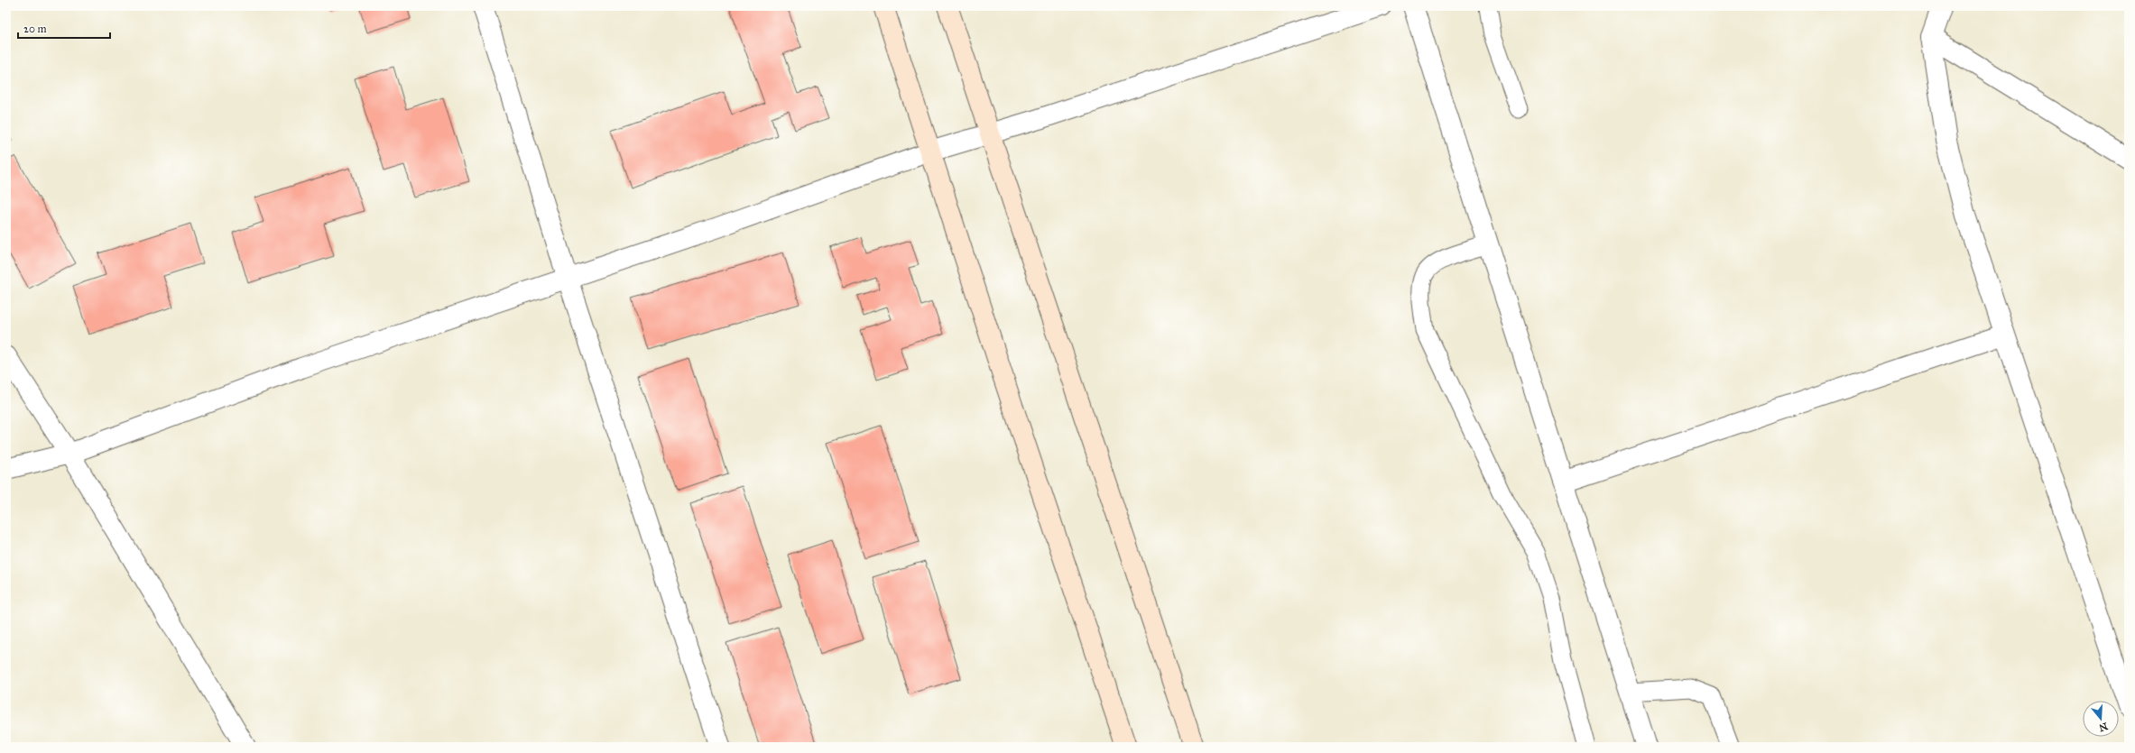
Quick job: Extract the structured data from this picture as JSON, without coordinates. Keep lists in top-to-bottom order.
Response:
{
  "scale_bar": "20 m",
  "north": "bottom"
}
